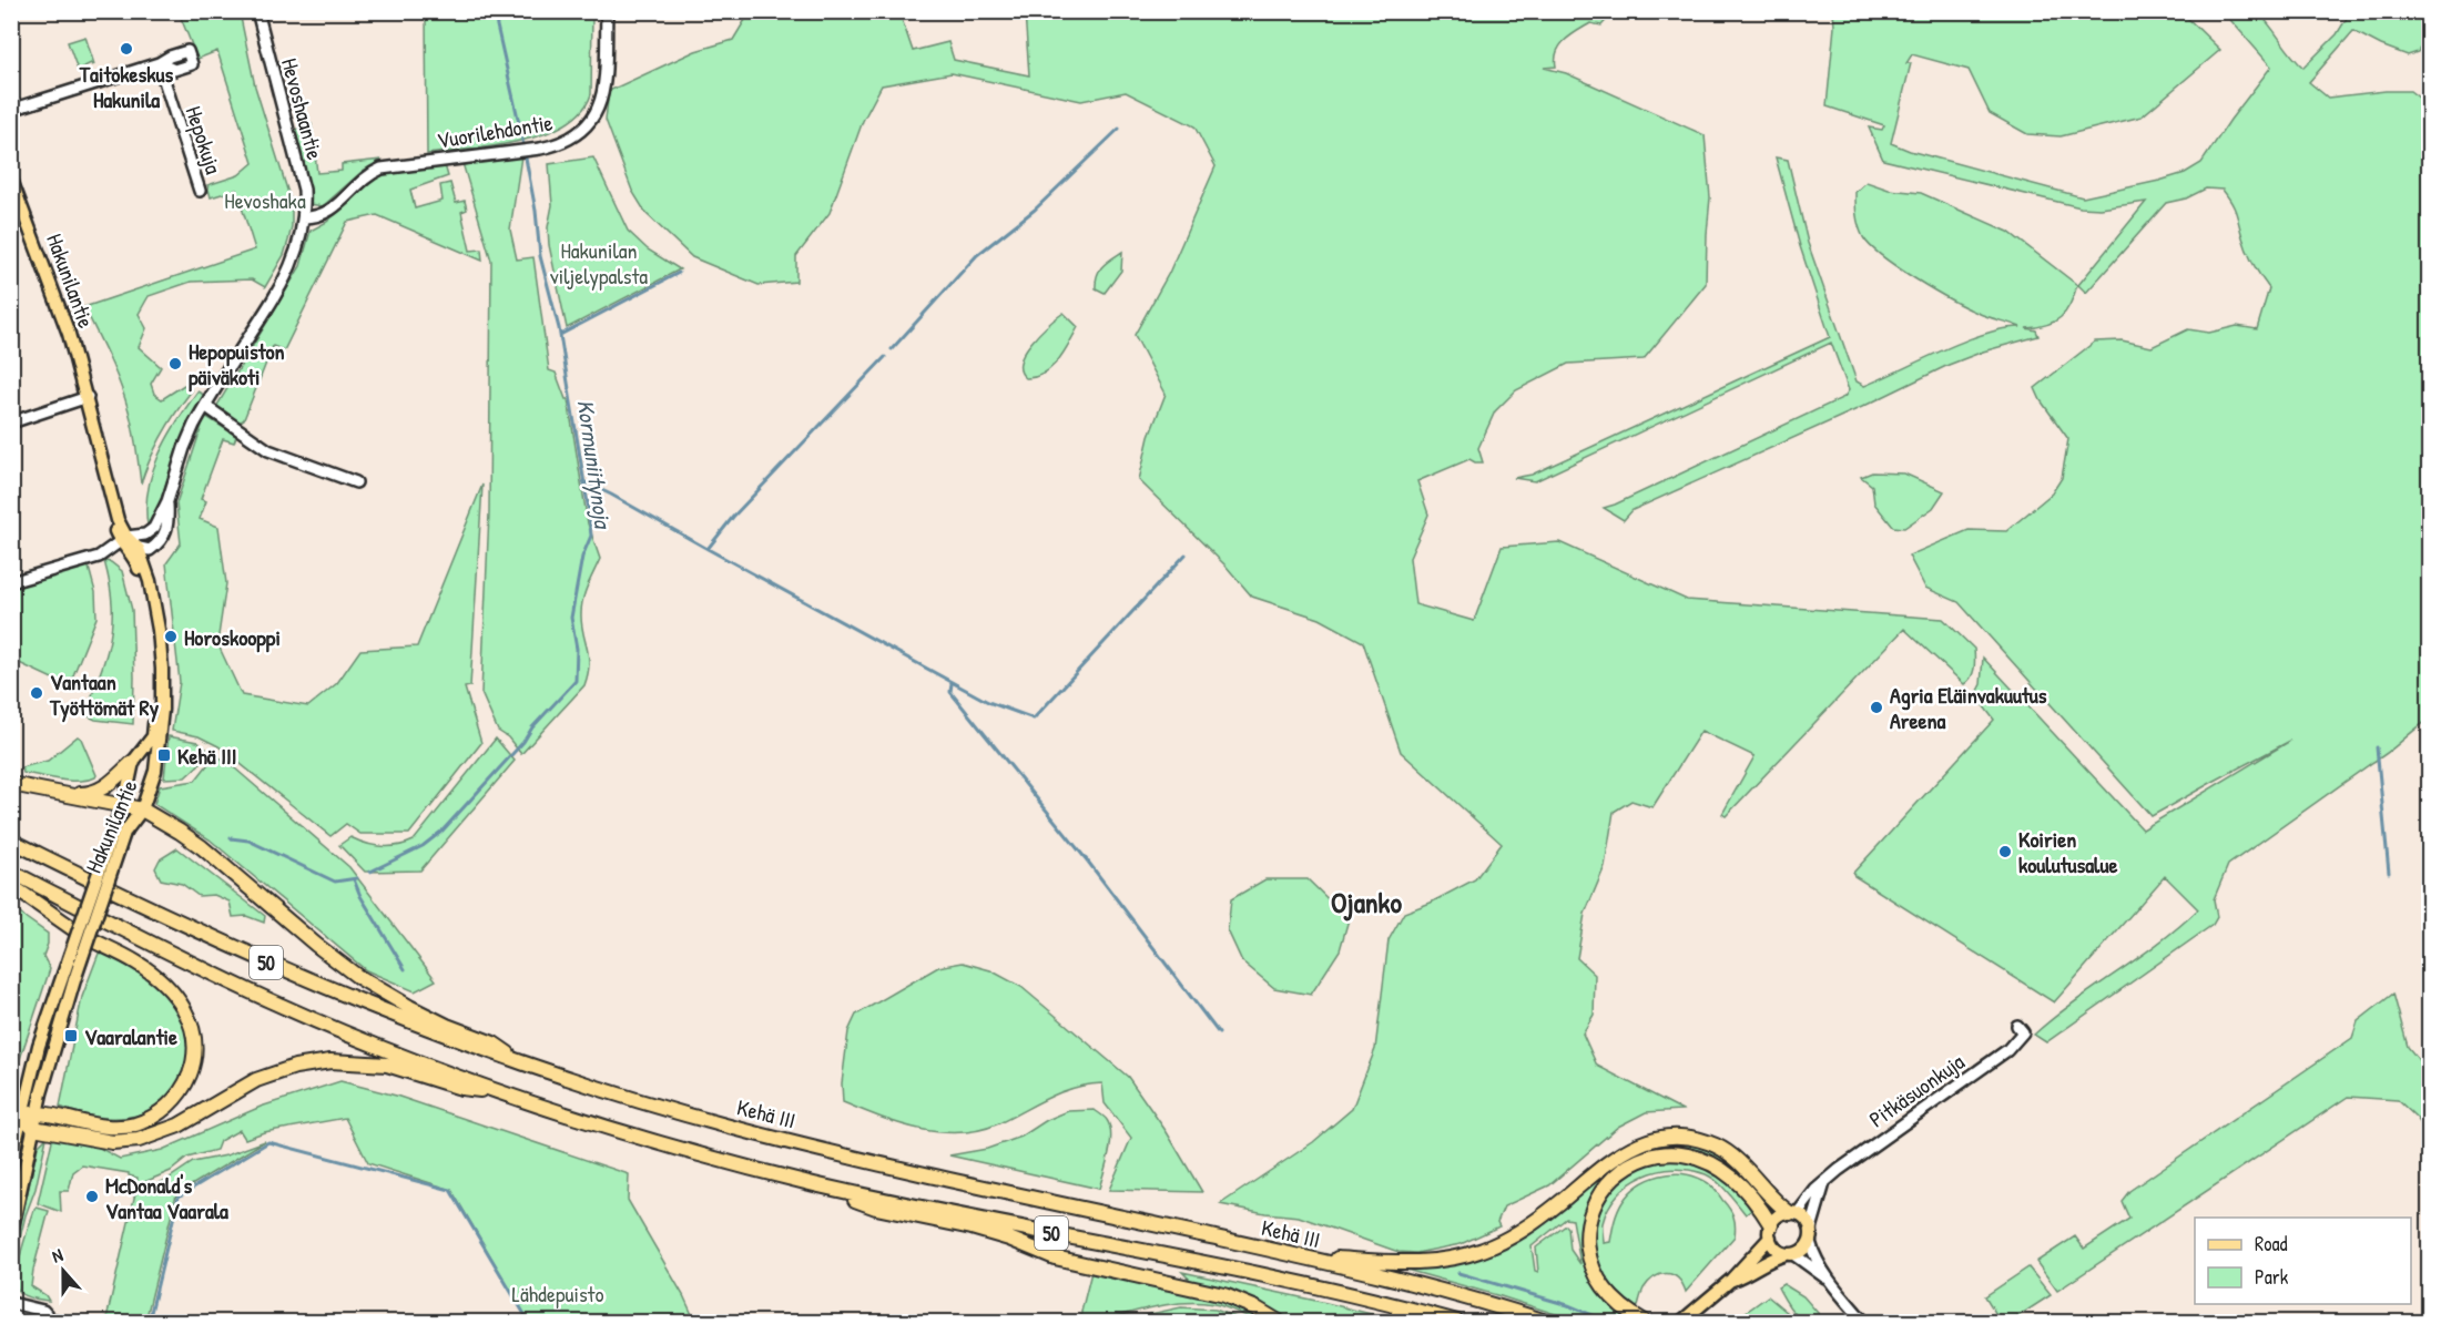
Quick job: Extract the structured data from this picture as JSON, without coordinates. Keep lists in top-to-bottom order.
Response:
{
  "streets": {
    "highway": ["50", "Kehä III"],
    "main road": ["Hakunilantie"],
    "street": [
      "Hevoshaantie",
      "Vuorilehdontie",
      "Hepokuja",
      "Pitkäsuonkuja"
    ]
  },
  "crossings": [
    ["Hevoshaantie", "Vuorilehdontie"],
    ["Hevoshaantie", "Hakunilantie"]
  ],
  "districts": ["Ojanko"],
  "water": ["Kormuniitynoja"],
  "parks": ["Hevoshaka", "Hakunilan viljelypalsta", "Lähdepuisto"],
  "places": {
    "other": [
      "Taitokeskus Hakunila",
      "Hepopuiston päiväkoti",
      "Horoskooppi",
      "Vantaan Työttömät Ry",
      "Agria Eläinvakuutus Areena",
      "Koirien koulutusalue",
      "McDonald's Vantaa Vaarala"
    ],
    "transit": ["Kehä III", "Vaaralantie"]
  },
  "legend": ["Road", "Park"],
  "north": "top"
}
